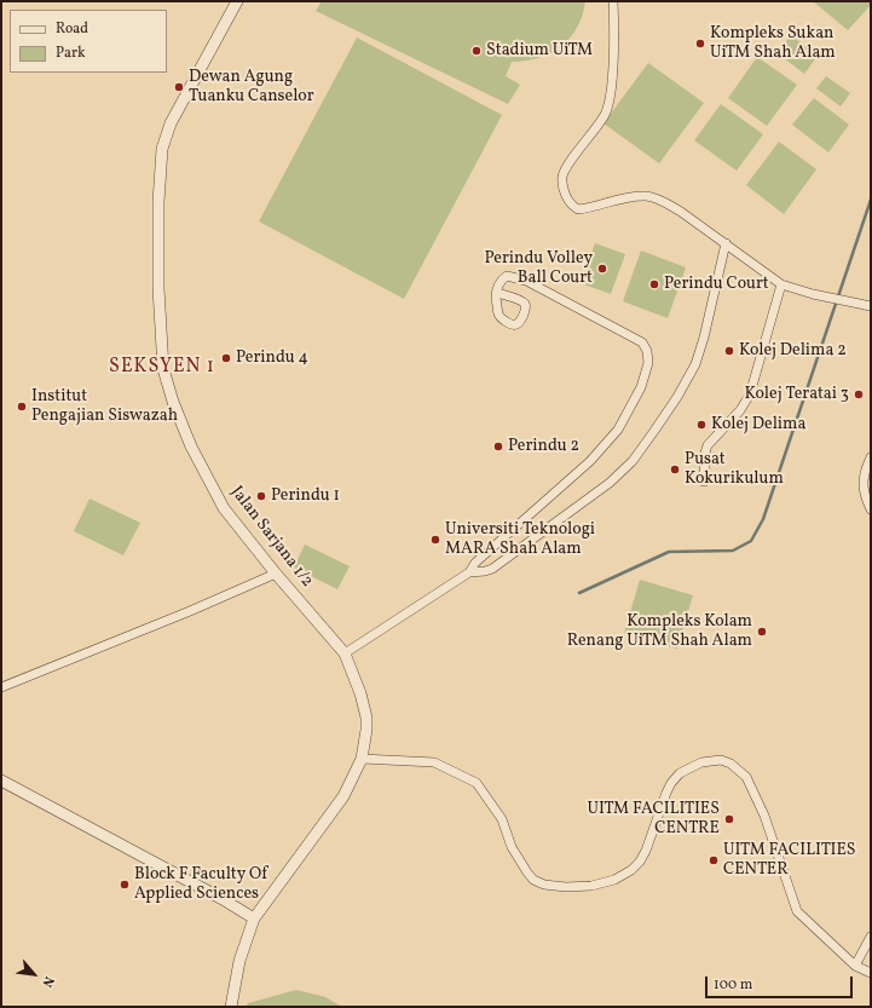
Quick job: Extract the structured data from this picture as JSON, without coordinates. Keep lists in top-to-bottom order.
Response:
{
  "streets": {
    "street": ["Jalan Sarjana 1/2"]
  },
  "districts": ["SEKSYEN 1"],
  "places": [
    "Kompleks Sukan UiTM Shah Alam",
    "Stadium UiTM",
    "Dewan Agung Tuanku Canselor",
    "Perindu Volley Ball Court",
    "Perindu Court",
    "Kolej Delima 2",
    "Perindu 4",
    "Kolej Teratai 3",
    "Institut Pengajian Siswazah",
    "Kolej Delima",
    "Perindu 2",
    "Pusat Kokurikulum",
    "Perindu 1",
    "Universiti Teknologi MARA Shah Alam",
    "Kompleks Kolam Renang UiTM Shah Alam",
    "UITM FACILITIES CENTRE",
    "UITM FACILITIES CENTER",
    "Block F Faculty Of Applied Sciences"
  ],
  "legend": ["Road", "Park"],
  "scale_bar": "100 m",
  "north": "bottom right"
}
